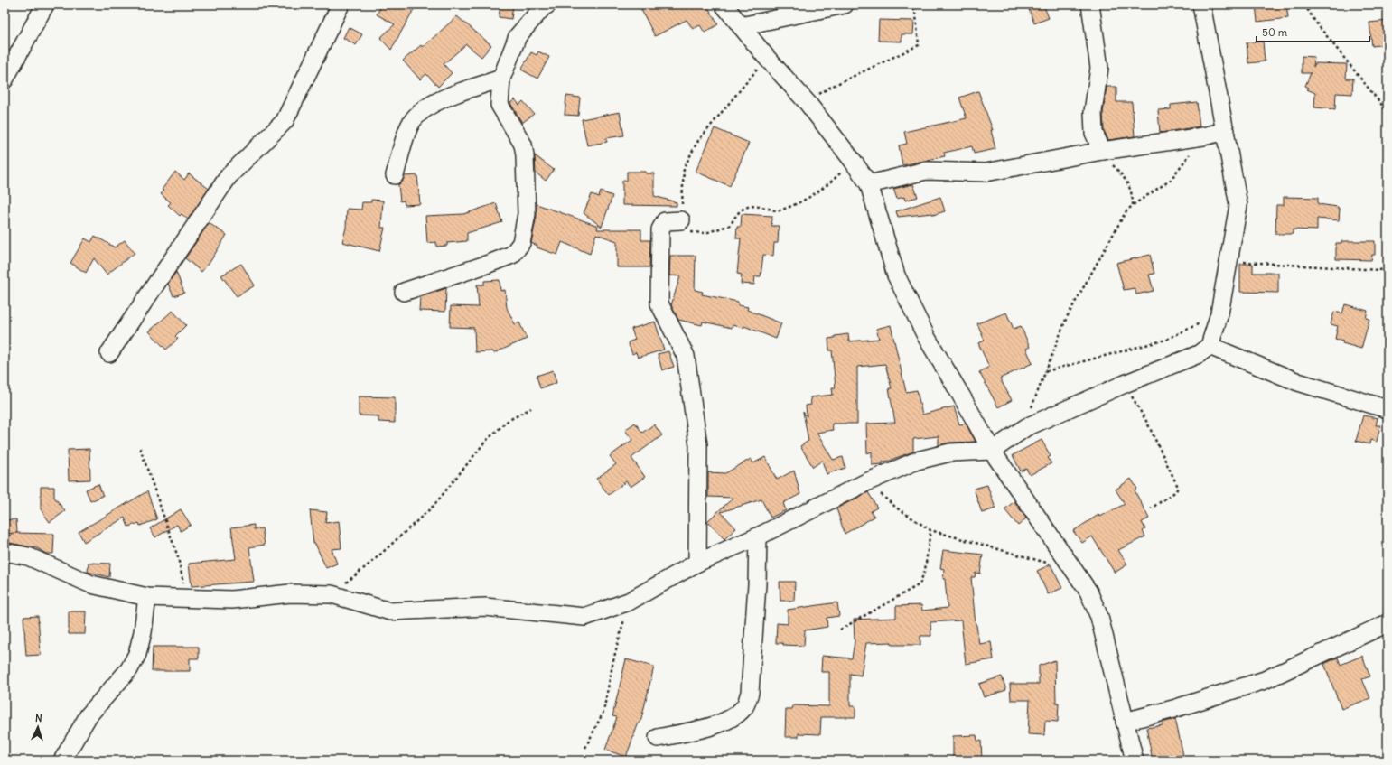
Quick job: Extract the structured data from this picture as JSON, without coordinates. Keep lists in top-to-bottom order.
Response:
{
  "scale_bar": "50 m",
  "north": "top"
}
